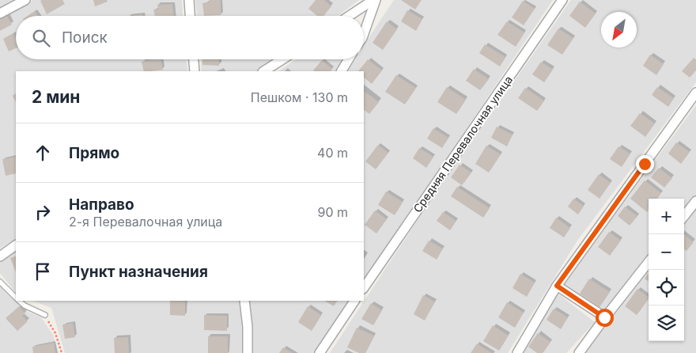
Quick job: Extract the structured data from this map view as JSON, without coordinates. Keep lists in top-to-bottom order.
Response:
{
  "streets": {
    "street": ["Средняя Перевалочная улица"]
  },
  "north": "bottom left",
  "page": {
    "search": "Поиск",
    "heading": ["2 мин", "Пешком · 130 m"],
    "list": [
      ["Прямо", "40 m"],
      ["Направо", "2-я Перевалочная улица", "90 m"],
      "Пункт назначения"
    ],
    "map_buttons": ["+", "−"]
  }
}
